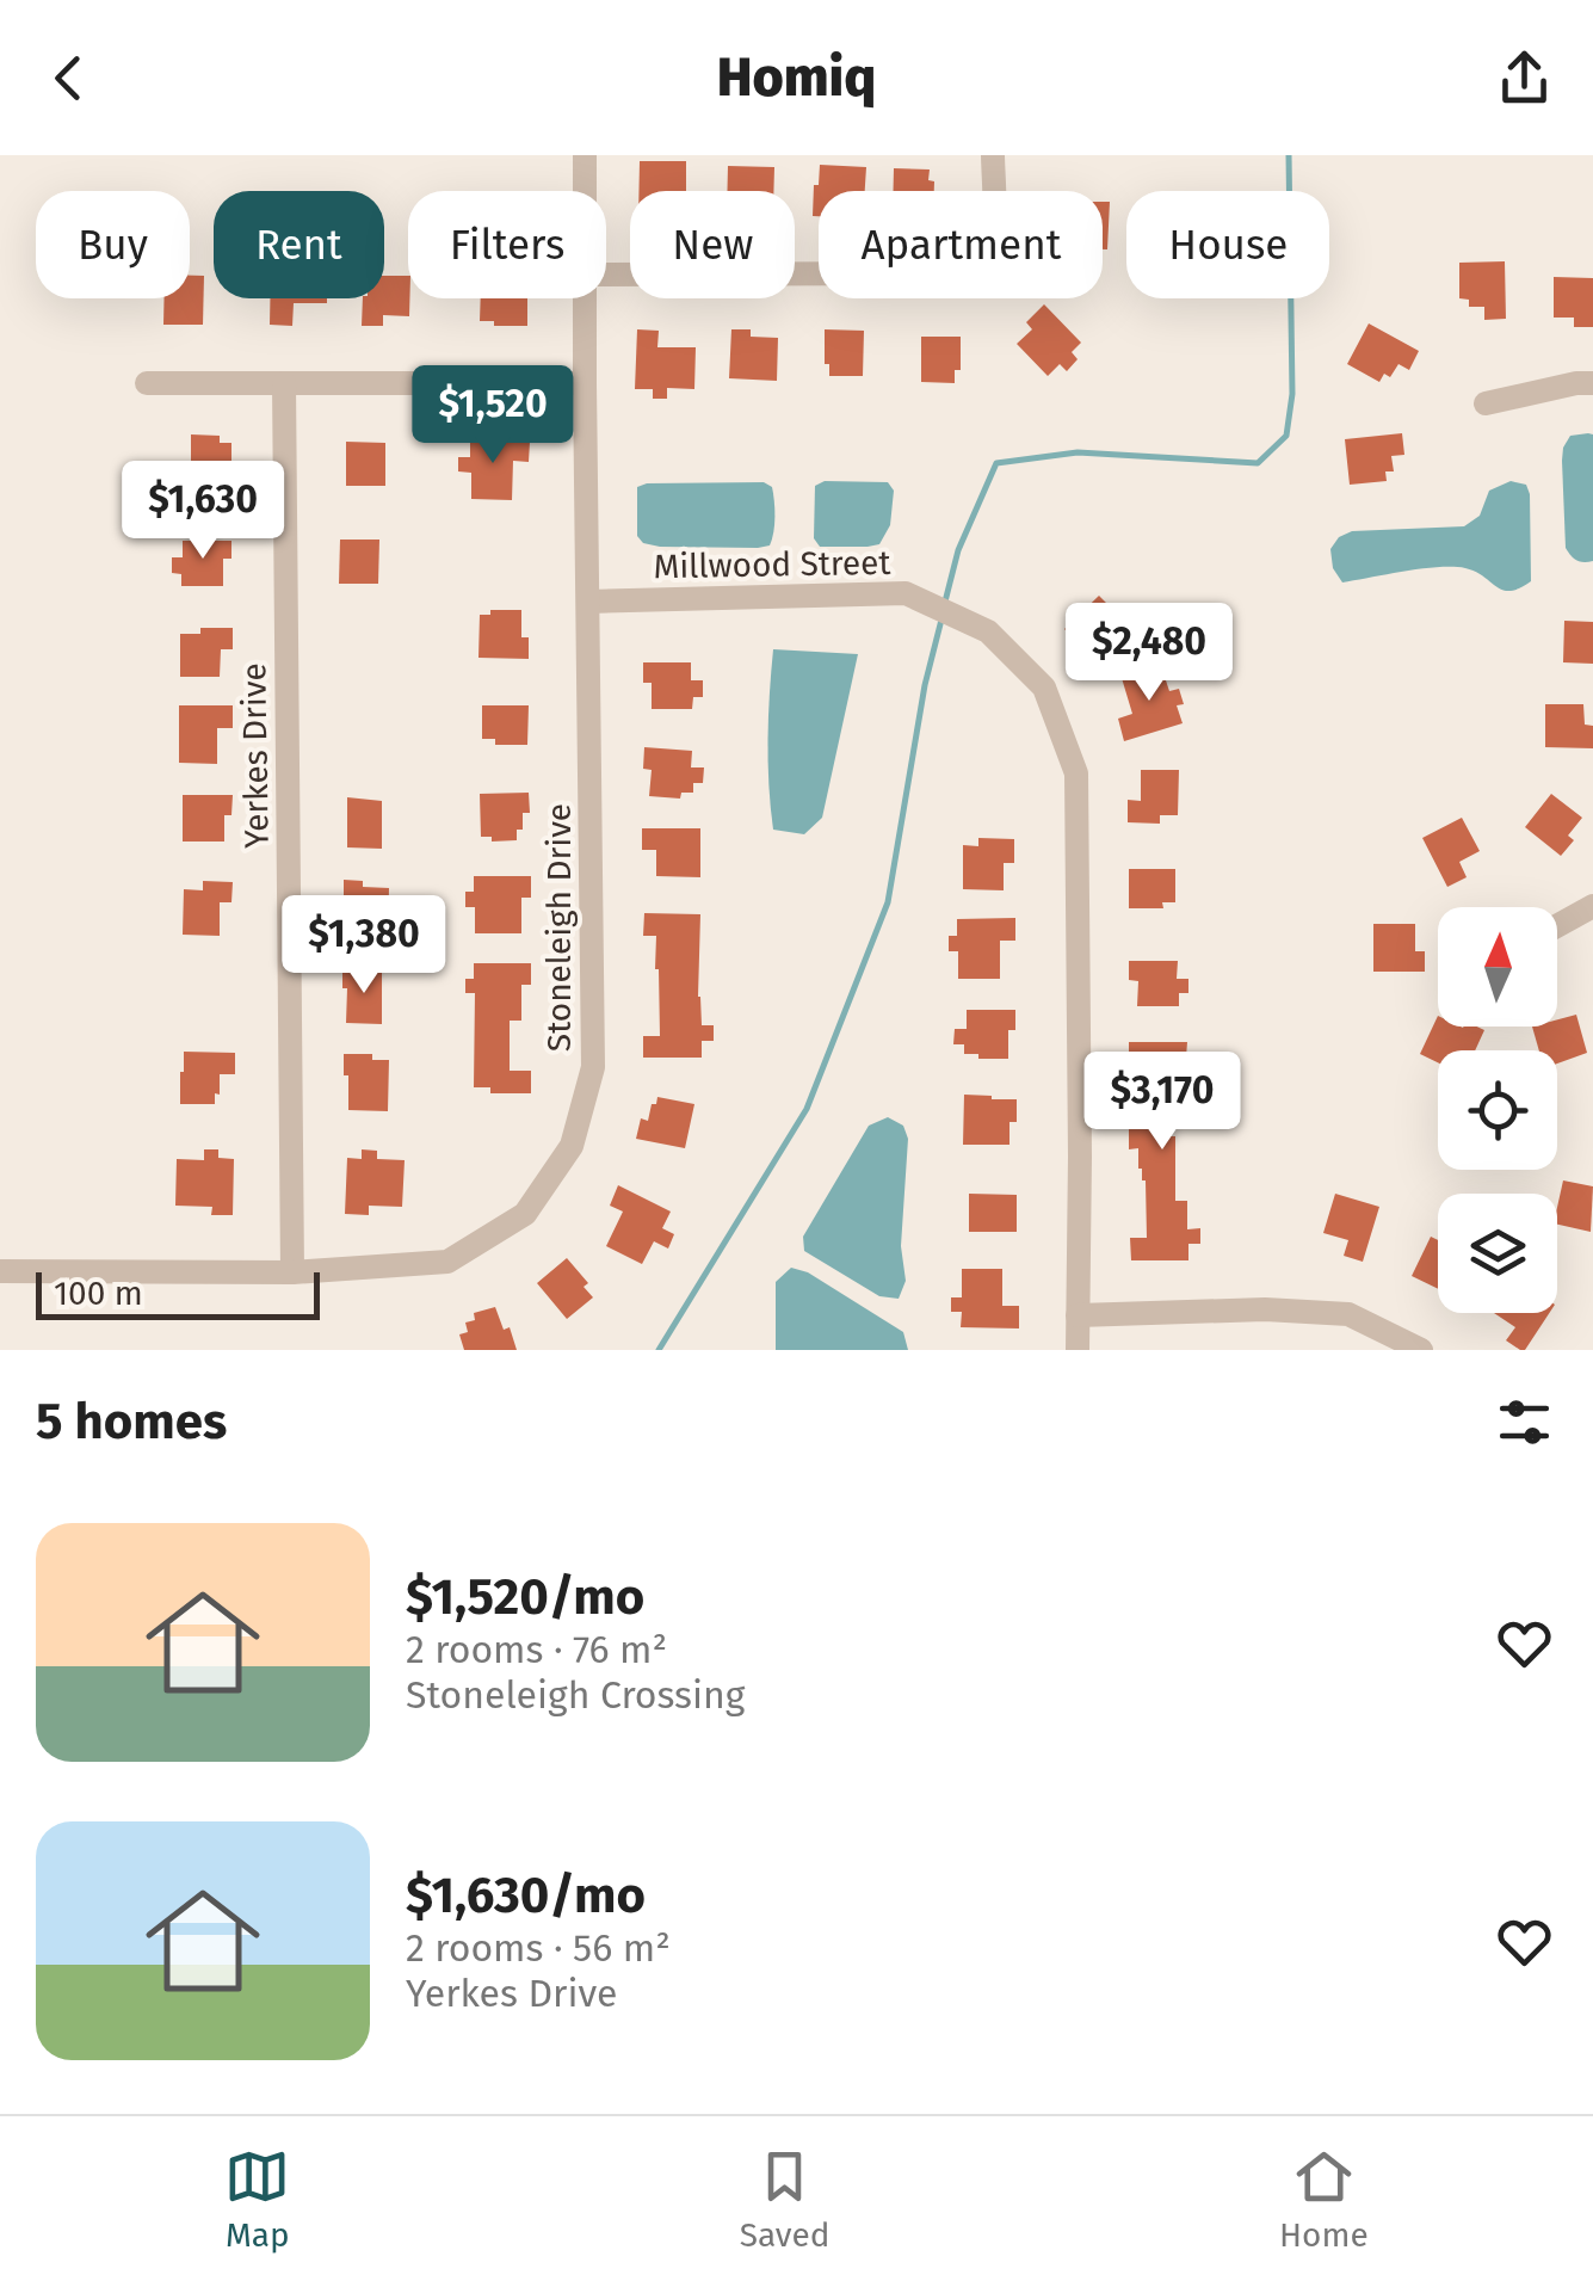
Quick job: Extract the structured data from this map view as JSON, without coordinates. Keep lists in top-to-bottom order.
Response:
{
  "streets": {
    "street": ["Millwood Street", "Yerkes Drive", "Stoneleigh Drive"]
  },
  "crossings": [
    ["Millwood Street", "Stoneleigh Drive"],
    ["Yerkes Drive", "Stoneleigh Drive"]
  ],
  "scale_bar": "100 m",
  "north": "top",
  "page": {
    "header": "Homiq",
    "chip": [
      "Buy",
      "Rent",
      "Filters",
      "New",
      "Apartment",
      "House"
    ],
    "price": [
      "$1,520",
      "$1,630",
      "$2,480",
      "$1,380",
      "$3,170"
    ],
    "scale": "100 m",
    "heading": "5 homes",
    "list": [
      {
        "name": "$1,520/mo",
        "note": "2 rooms · 76 m² · Stoneleigh Crossing"
      },
      {
        "name": "$1,630/mo",
        "note": "2 rooms · 56 m² · Yerkes Drive"
      }
    ],
    "tabs": ["Map", "Saved", "Home"]
  }
}
